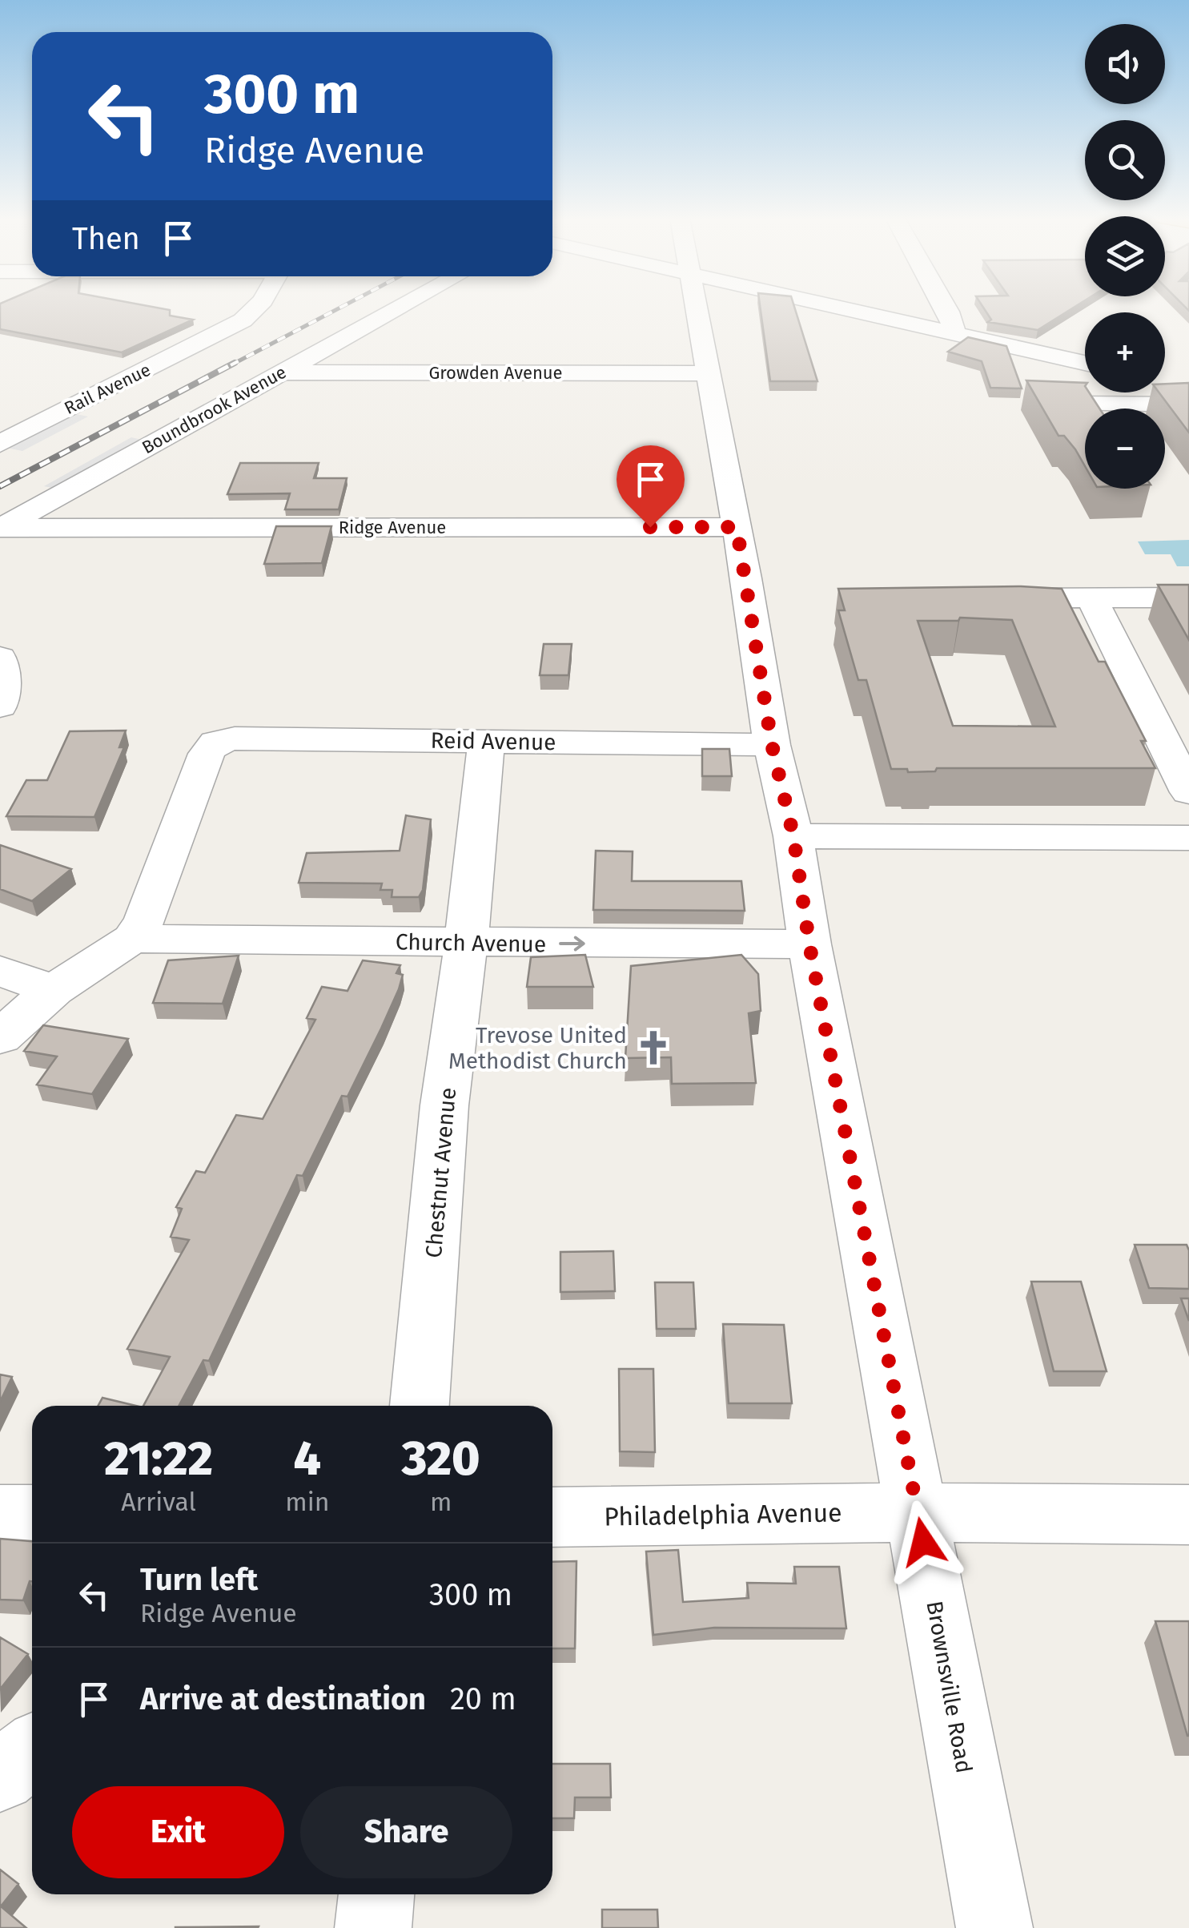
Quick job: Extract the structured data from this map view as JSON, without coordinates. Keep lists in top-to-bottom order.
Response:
{
  "streets": {
    "street": [
      "Growden Avenue",
      "Rail Avenue",
      "Boundbrook Avenue",
      "Ridge Avenue",
      "Reid Avenue",
      "Church Avenue",
      "Chestnut Avenue",
      "Philadelphia Avenue",
      "Brownsville Road"
    ]
  },
  "crossings": [
    ["Growden Avenue", "Boundbrook Avenue"],
    ["Growden Avenue", "Brownsville Road"],
    ["Boundbrook Avenue", "Ridge Avenue"],
    ["Ridge Avenue", "Brownsville Road"],
    ["Reid Avenue", "Church Avenue"],
    ["Reid Avenue", "Chestnut Avenue"],
    ["Reid Avenue", "Brownsville Road"],
    ["Church Avenue", "Chestnut Avenue"],
    ["Church Avenue", "Brownsville Road"],
    ["Philadelphia Avenue", "Brownsville Road"]
  ],
  "one_way": ["Church Avenue"],
  "places": {
    "church": ["Trevose United Methodist Church"]
  },
  "page": {
    "map_buttons": ["+", "−"],
    "turn": ["300 m", "Ridge Avenue"],
    "then": "Then",
    "eta": [
      "21:22",
      "Arrival",
      "4",
      "min",
      "320",
      "m"
    ],
    "list": [
      {
        "name": "Turn left",
        "note": "Ridge Avenue",
        "value": "300 m"
      },
      {
        "name": "Arrive at destination",
        "value": "20 m"
      }
    ],
    "buttons": ["Exit", "Share"]
  }
}
